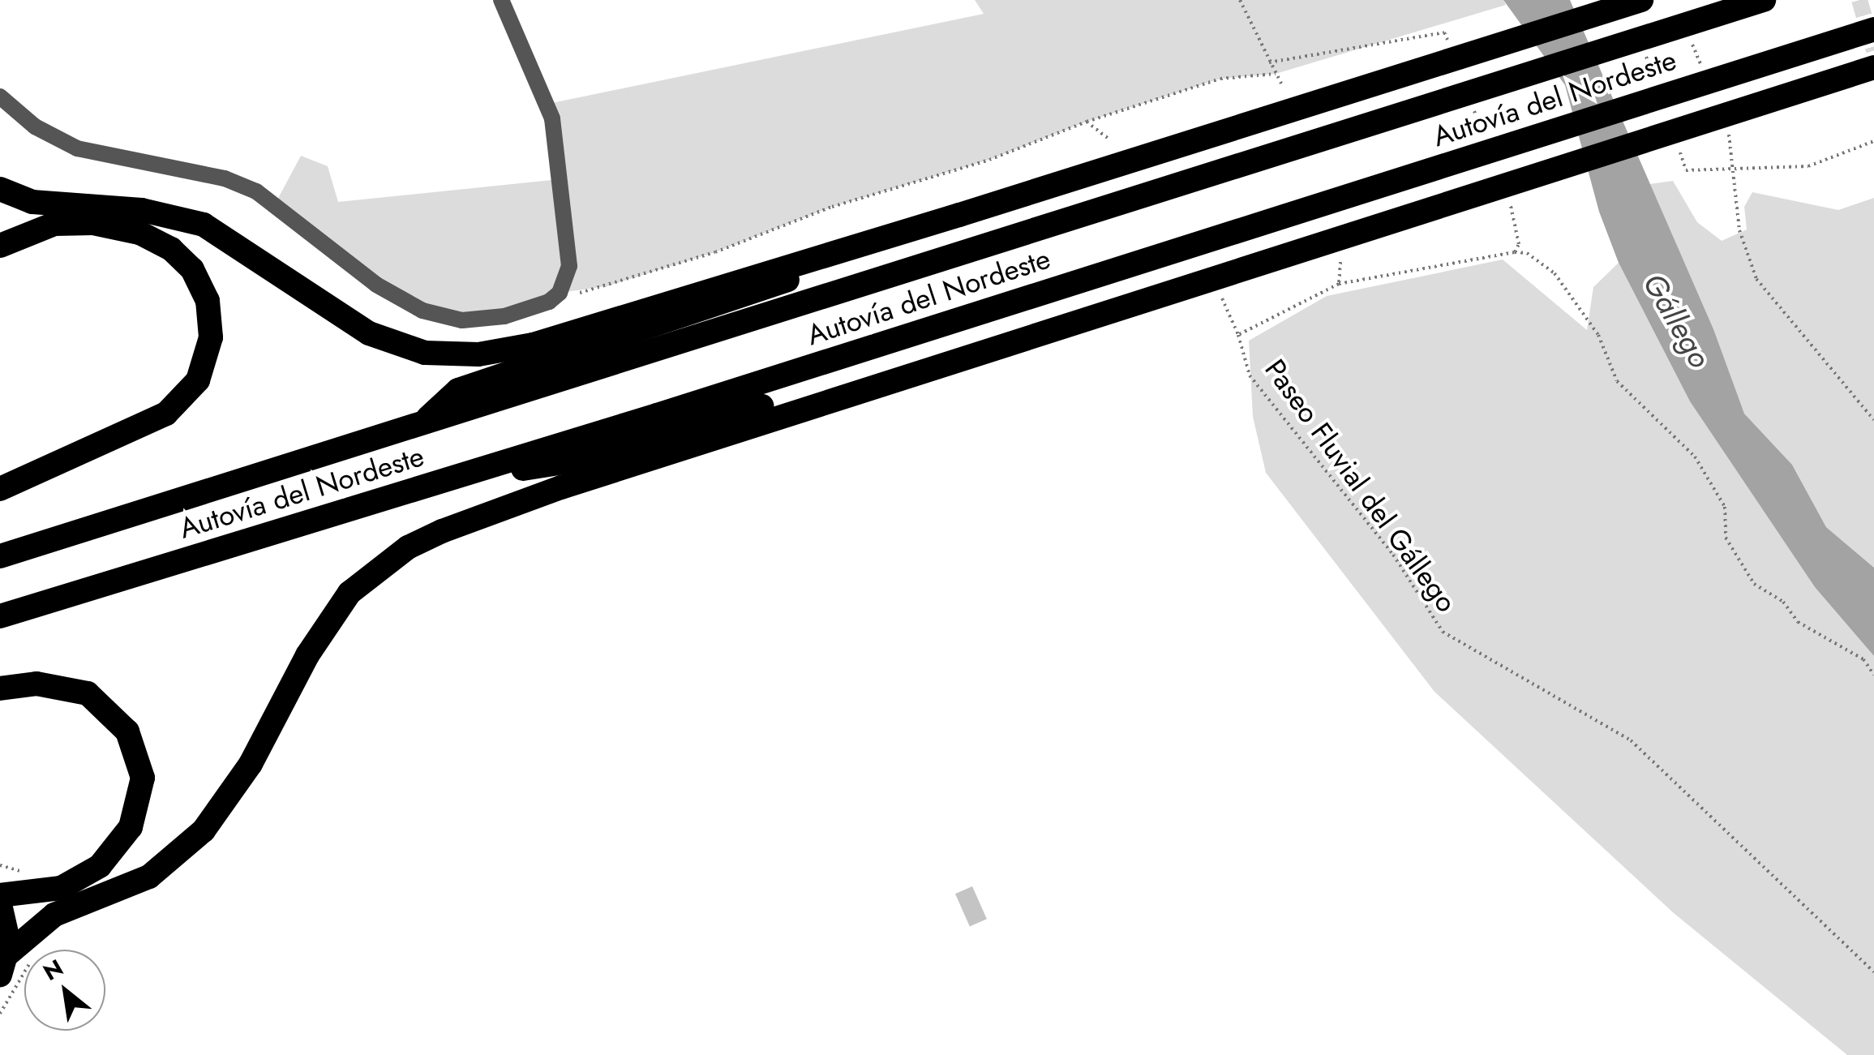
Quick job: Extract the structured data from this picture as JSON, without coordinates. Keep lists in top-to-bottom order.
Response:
{
  "streets": {
    "highway": ["Autovía del Nordeste"],
    "path": ["Paseo Fluvial del Gállego"]
  },
  "water": ["Gállego"],
  "north": "top left"
}
